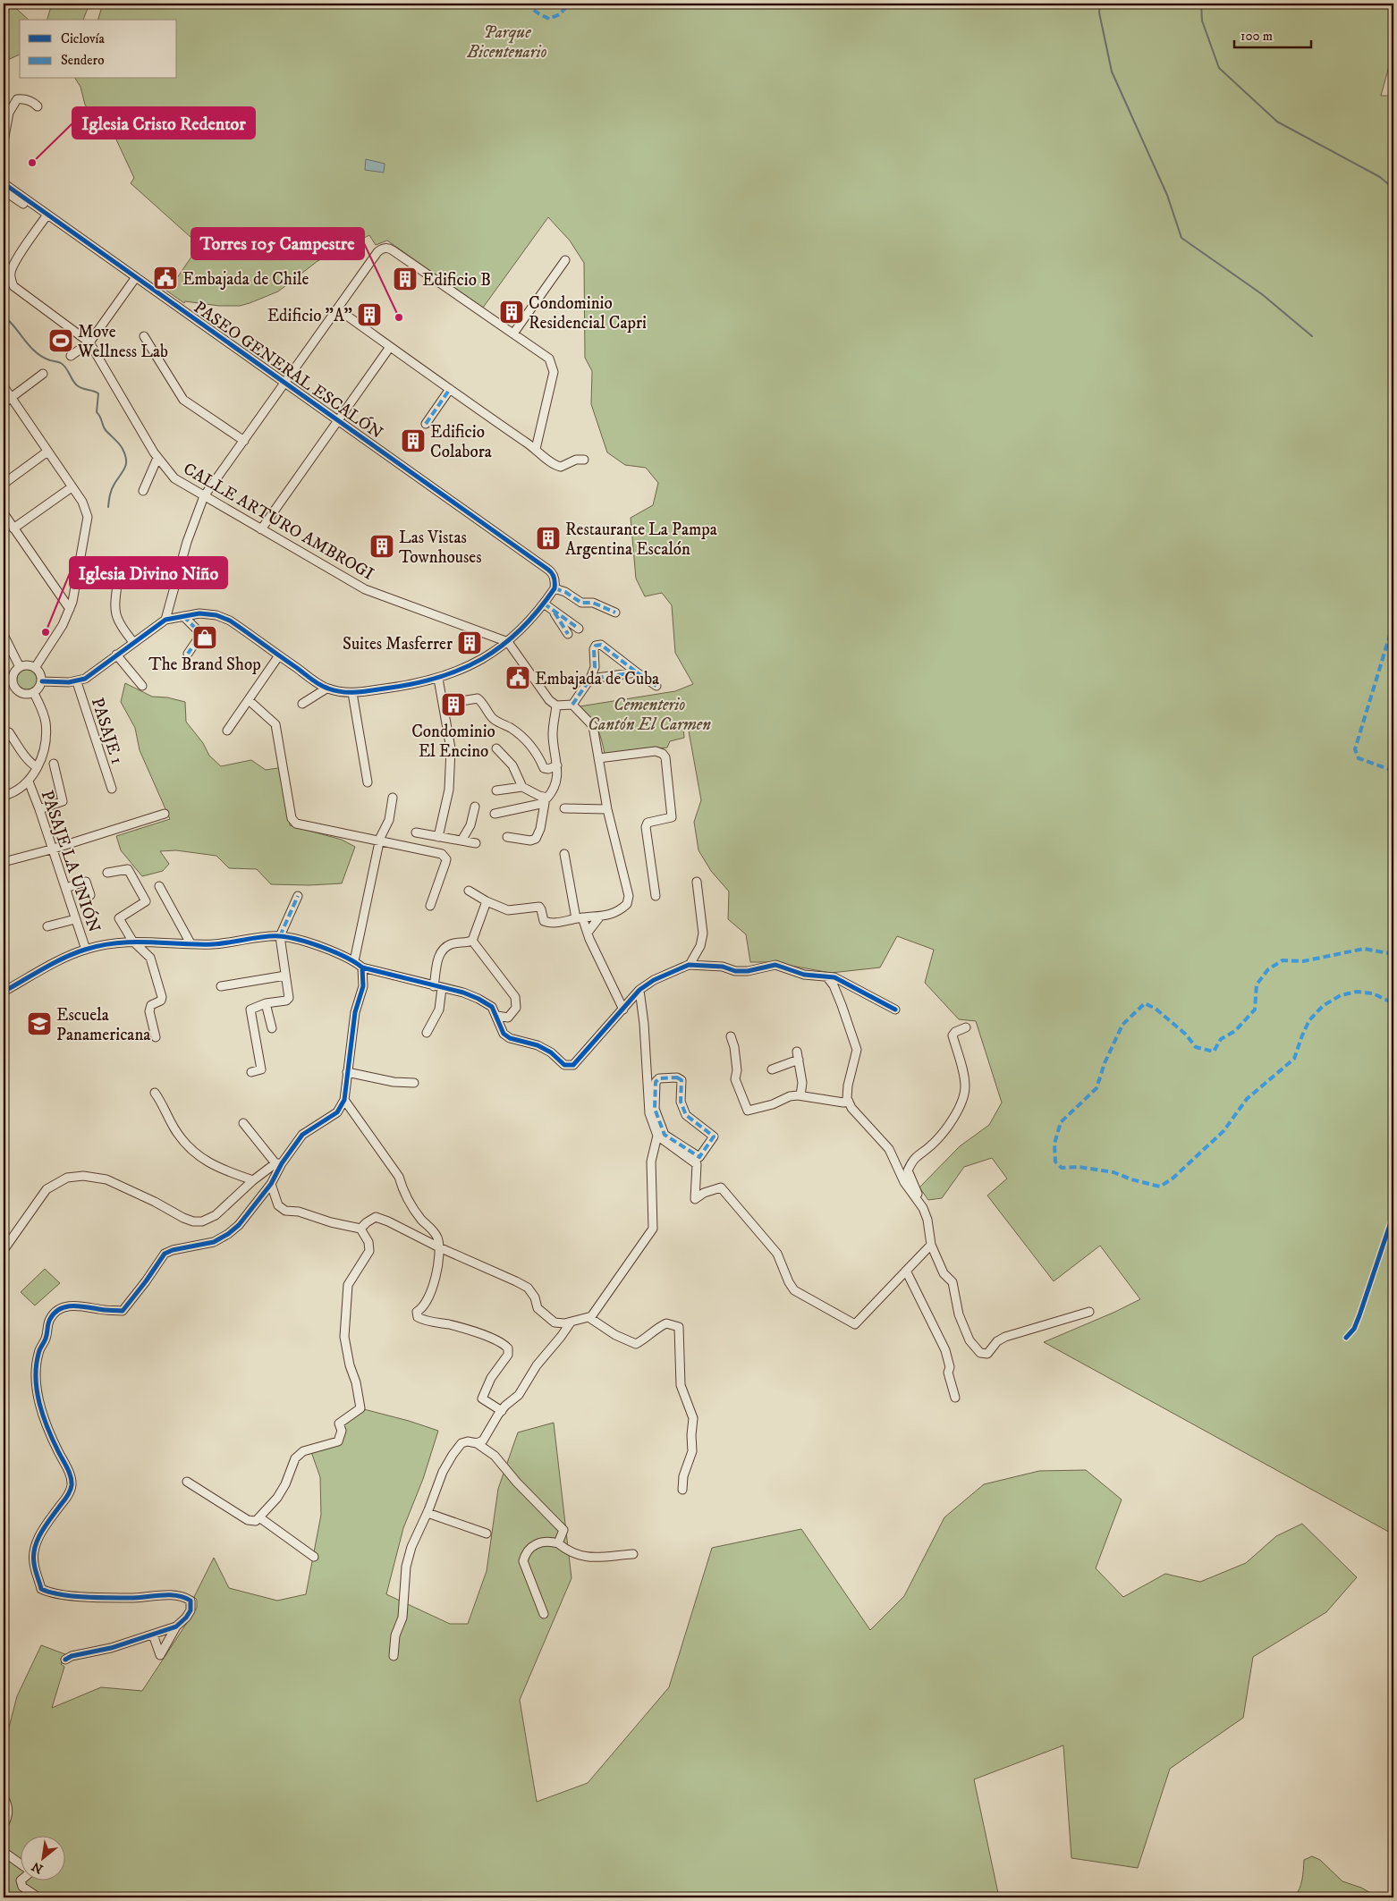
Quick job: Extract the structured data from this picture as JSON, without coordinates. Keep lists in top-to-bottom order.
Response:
{
  "streets": {
    "street": [
      "PASEO GENERAL ESCALÓN",
      "CALLE ARTURO AMBROGI",
      "PASAJE 1",
      "PASAJE LA UNIÓN"
    ]
  },
  "crossings": [
    ["PASEO GENERAL ESCALÓN", "CALLE ARTURO AMBROGI"]
  ],
  "parks": ["Parque Bicentenario", "Cementerio Cantón El Carmen"],
  "places": {
    "other": ["Iglesia Cristo Redentor", "Torres 105 Campestre", "Iglesia Divino Niño"],
    "public building": ["Embajada de Chile", "Embajada de Cuba"],
    "building": [
      "Edificio B",
      "Condominio Residencial Capri",
      "Edificio \"A\"",
      "Edificio Colabora",
      "Restaurante La Pampa Argentina Escalón",
      "Las Vistas Townhouses",
      "Suites Masferrer",
      "Condominio El Encino"
    ],
    "sports": ["Move Wellness Lab"],
    "shop": ["The Brand Shop"],
    "school or university": ["Escuela Panamericana"]
  },
  "legend": ["Ciclovía", "Sendero"],
  "scale_bar": "100 m",
  "north": "bottom left"
}
